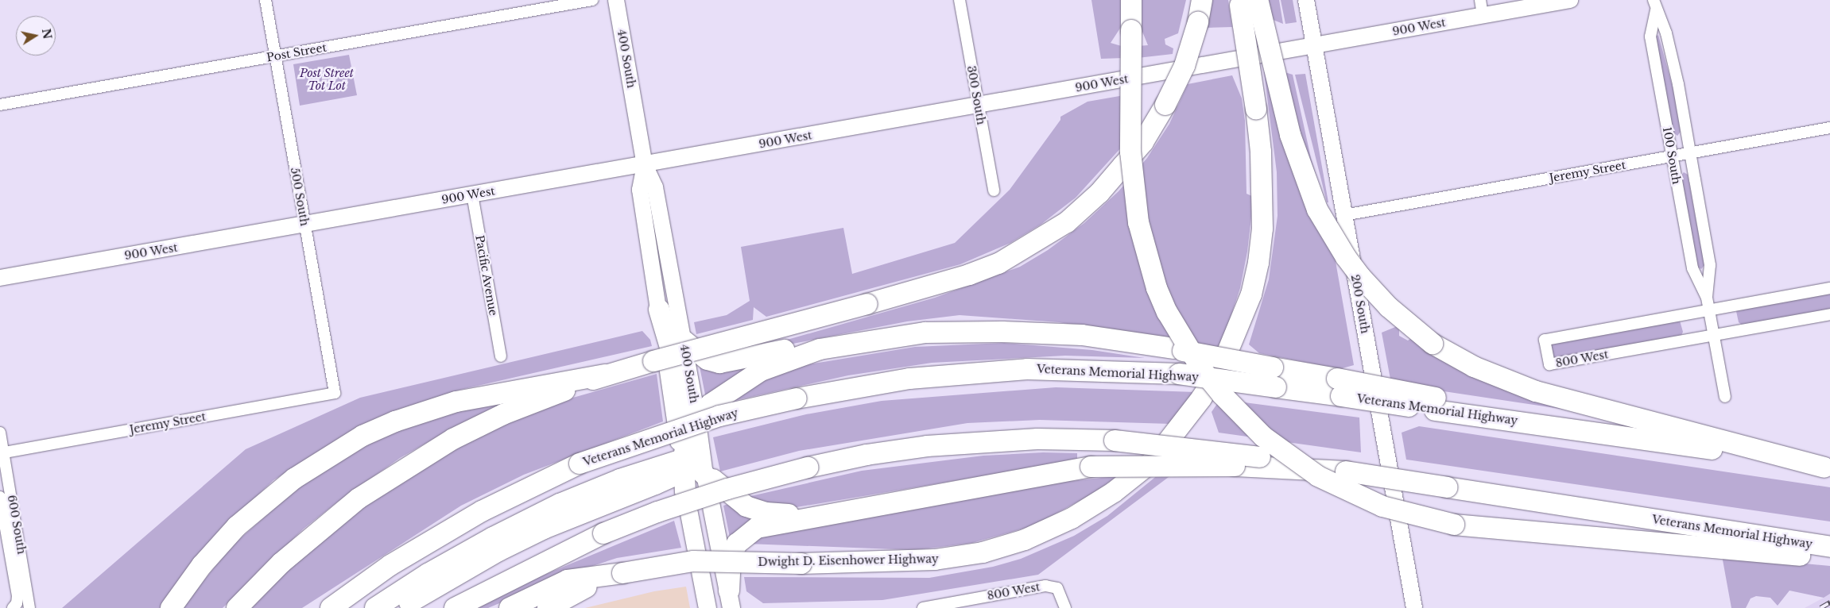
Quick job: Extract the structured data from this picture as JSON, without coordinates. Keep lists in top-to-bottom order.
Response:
{
  "streets": {
    "highway": ["Veterans Memorial Highway", "Dwight D. Eisenhower Highway"],
    "main road": ["900 West", "400 South", "200 South"],
    "street": [
      "Post Street",
      "300 South",
      "100 South",
      "Jeremy Street",
      "500 South",
      "Pacific Avenue",
      "800 West",
      "600 South"
    ]
  },
  "crossings": [
    ["900 West", "400 South"],
    ["900 West", "300 South"],
    ["900 West", "500 South"],
    ["900 West", "Pacific Avenue"],
    ["900 West", "200 South"],
    ["Post Street", "500 South"],
    ["100 South", "Jeremy Street"],
    ["100 South", "800 West"],
    ["Jeremy Street", "500 South"],
    ["Jeremy Street", "200 South"],
    ["Jeremy Street", "600 South"]
  ],
  "parks": ["Post Street Tot Lot"],
  "north": "right"
}
